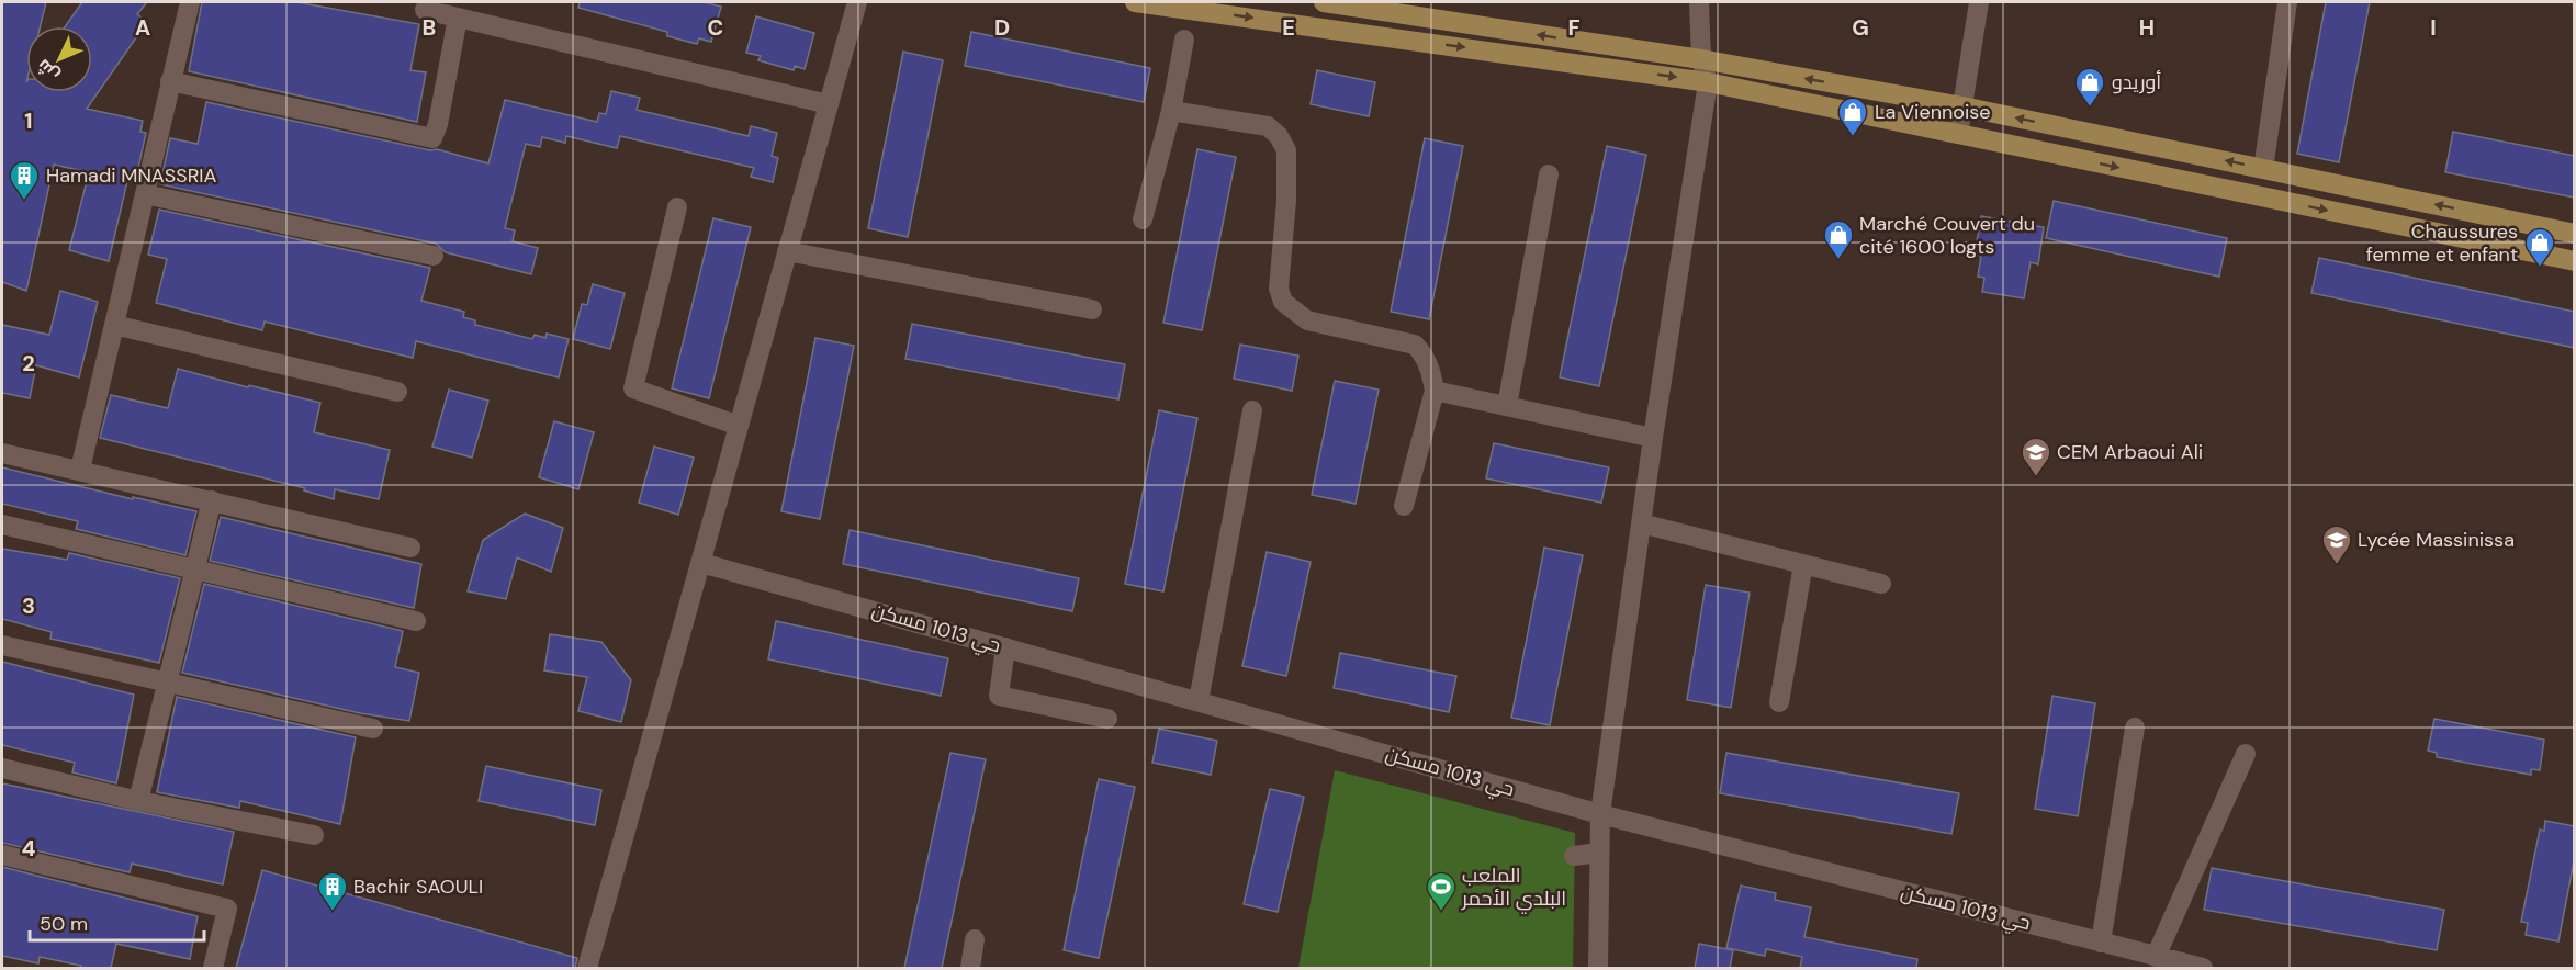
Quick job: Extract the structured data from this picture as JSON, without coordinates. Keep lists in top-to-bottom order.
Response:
{
  "streets": {
    "street": ["حي 1013 مسكن"]
  },
  "places": {
    "shop": [
      "أوريدو",
      "La Viennoise",
      "Marché Couvert du cité 1600 logts",
      "Chaussures femme et enfant"
    ],
    "building": ["Hamadi MNASSRIA", "Bachir SAOULI"],
    "school or university": ["CEM Arbaoui Ali", "Lycée Massinissa"],
    "sports": ["الملعب البلدي الأحمر"]
  },
  "scale_bar": "50 m",
  "north": "bottom left",
  "grid": {
    "columns": [
      "A",
      "B",
      "C",
      "D",
      "E",
      "F",
      "G",
      "H",
      "I"
    ],
    "rows": [
      "1",
      "2",
      "3",
      "4"
    ]
  }
}
